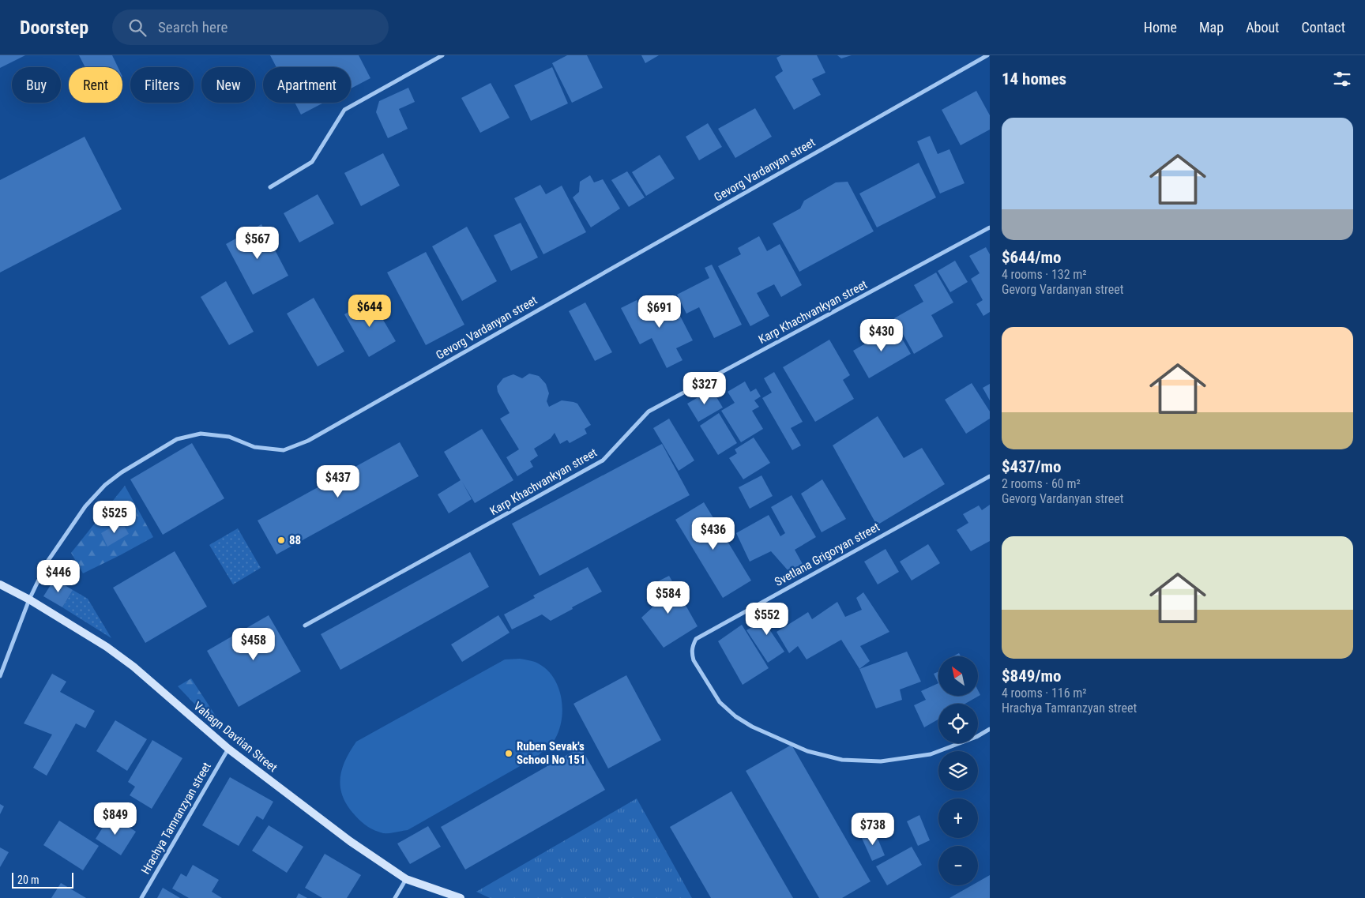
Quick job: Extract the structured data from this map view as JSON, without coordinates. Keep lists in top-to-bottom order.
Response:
{
  "streets": {
    "street": [
      "Gevorg Vardanyan street",
      "Karp Khachvankyan street",
      "Svetlana Grigoryan street",
      "Vahagn Davtian Street",
      "Hrachya Tamranzyan street"
    ]
  },
  "crossings": [
    ["Gevorg Vardanyan street", "Vahagn Davtian Street"],
    ["Vahagn Davtian Street", "Hrachya Tamranzyan street"]
  ],
  "places": ["88", "Ruben Sevak's School No 151"],
  "scale_bar": "20 m",
  "north": "top left",
  "page": {
    "header": "Doorstep",
    "search": "Search here",
    "nav": [
      "Home",
      "Map",
      "About",
      "Contact"
    ],
    "heading": "14 homes",
    "chip": [
      "Buy",
      "Rent",
      "Filters",
      "New",
      "Apartment"
    ],
    "list": [
      {
        "name": "$644/mo",
        "note": "4 rooms · 132 m² · Gevorg Vardanyan street"
      },
      {
        "name": "$437/mo",
        "note": "2 rooms · 60 m² · Gevorg Vardanyan street"
      },
      {
        "name": "$849/mo",
        "note": "4 rooms · 116 m² · Hrachya Tamranzyan street"
      }
    ],
    "price": [
      "$567",
      "$644",
      "$691",
      "$430",
      "$327",
      "$437",
      "$525",
      "$436",
      "$446",
      "$584",
      "$552",
      "$458",
      "$849",
      "$738"
    ],
    "map_buttons": ["+", "−"],
    "scale": "20 m"
  }
}
